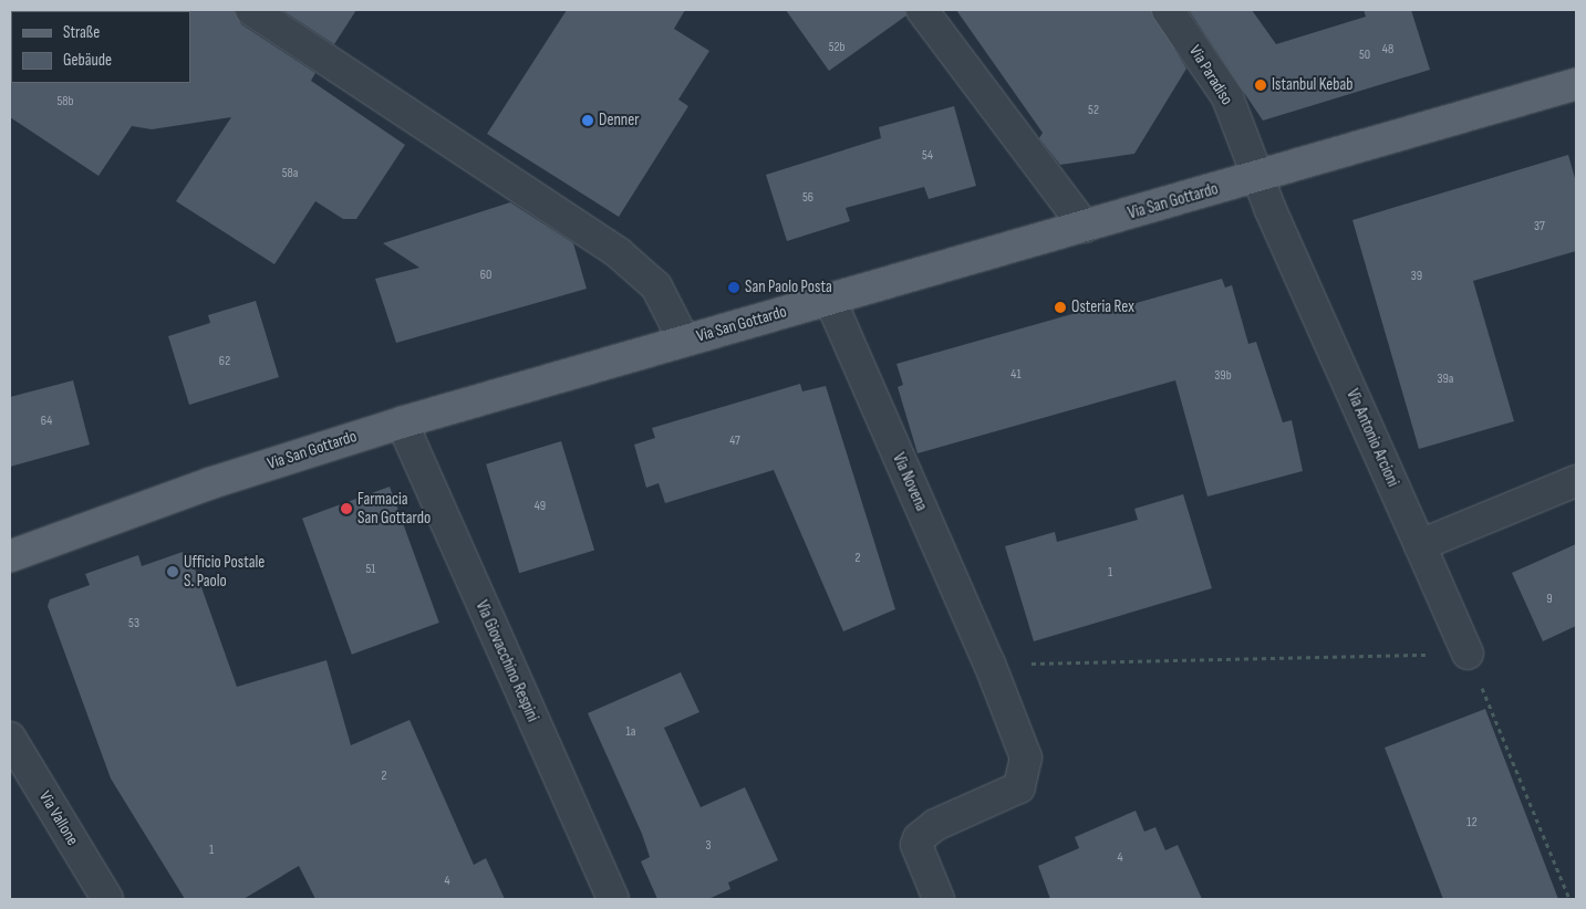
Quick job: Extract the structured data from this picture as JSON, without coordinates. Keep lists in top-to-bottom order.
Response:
{
  "streets": {
    "main road": ["Via San Gottardo"],
    "street": [
      "Via Paradiso",
      "Via Antonio Arcioni",
      "Via Novena",
      "Via Giovacchino Respini",
      "Via Vallone"
    ]
  },
  "crossings": [
    ["Via Paradiso", "Via San Gottardo"],
    ["Via Paradiso", "Via Antonio Arcioni"],
    ["Via San Gottardo", "Via Antonio Arcioni"],
    ["Via San Gottardo", "Via Novena"],
    ["Via San Gottardo", "Via Giovacchino Respini"]
  ],
  "places": [
    "Istanbul Kebab",
    "Denner",
    "San Paolo Posta",
    "Osteria Rex",
    "Farmacia San Gottardo",
    "Ufficio Postale S. Paolo"
  ],
  "house_numbers": [
    "52b",
    "48",
    "50",
    "58b",
    "52",
    "54",
    "58a",
    "56",
    "37",
    "60",
    "39",
    "62",
    "41",
    "39b",
    "39a",
    "64",
    "47",
    "49",
    "2",
    "51",
    "1",
    "9",
    "53",
    "1a",
    "2",
    "12",
    "3",
    "1",
    "4",
    "4"
  ],
  "legend": ["Straße", "Gebäude"]
}
